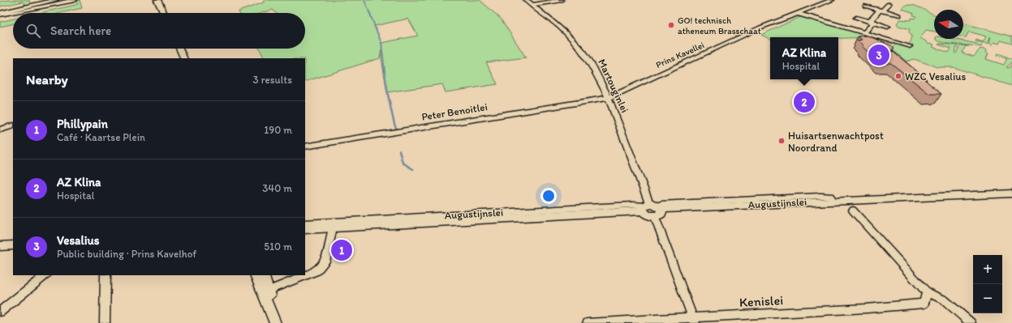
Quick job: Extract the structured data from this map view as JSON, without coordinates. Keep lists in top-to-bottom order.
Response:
{
  "streets": {
    "street": [
      "Prins Kavellei",
      "Martouginlei",
      "Peter Benoitlei",
      "Augustijnslei",
      "Kenislei"
    ]
  },
  "crossings": [
    ["Prins Kavellei", "Martouginlei"],
    ["Prins Kavellei", "Peter Benoitlei"],
    ["Martouginlei", "Peter Benoitlei"],
    ["Martouginlei", "Augustijnslei"],
    ["Martouginlei", "Kenislei"]
  ],
  "places": ["GO! technisch atheneum Brasschaat", "WZC Vesalius", "Huisartsenwachtpost Noordrand"],
  "north": "left",
  "page": {
    "search": "Search here",
    "popup": ["AZ Klina", "Hospital"],
    "pins": ["3", "2", "1"],
    "heading": ["Nearby", "3 results"],
    "list": [
      {
        "mark": "1",
        "name": "Phillypain",
        "note": "Café · Kaartse Plein",
        "value": "190 m"
      },
      {
        "mark": "2",
        "name": "AZ Klina",
        "note": "Hospital",
        "value": "340 m"
      },
      {
        "mark": "3",
        "name": "Vesalius",
        "note": "Public building · Prins Kavelhof",
        "value": "510 m"
      }
    ],
    "map_buttons": ["+", "−"]
  }
}
